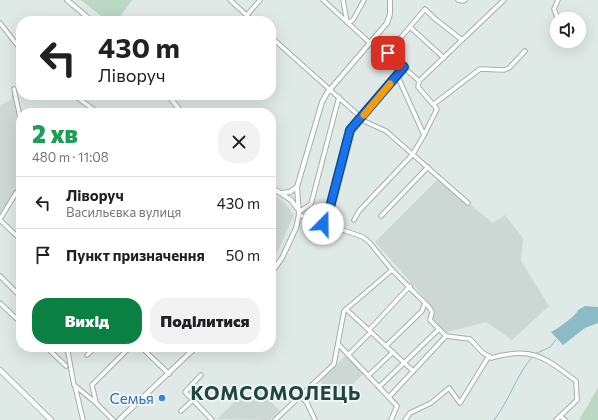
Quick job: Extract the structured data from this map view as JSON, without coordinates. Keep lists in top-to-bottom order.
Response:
{
  "districts": ["КОМСОМОЛЕЦЬ"],
  "places": ["Семья"],
  "page": {
    "turn": ["430 m", "Ліворуч"],
    "heading": ["2 хв", "480 m · 11:08"],
    "list": [
      {
        "name": "Ліворуч",
        "note": "Васильєвка вулиця",
        "value": "430 m"
      },
      {
        "name": "Пункт призначення",
        "value": "50 m"
      }
    ],
    "buttons": ["Вихід", "Поділитися"]
  }
}
